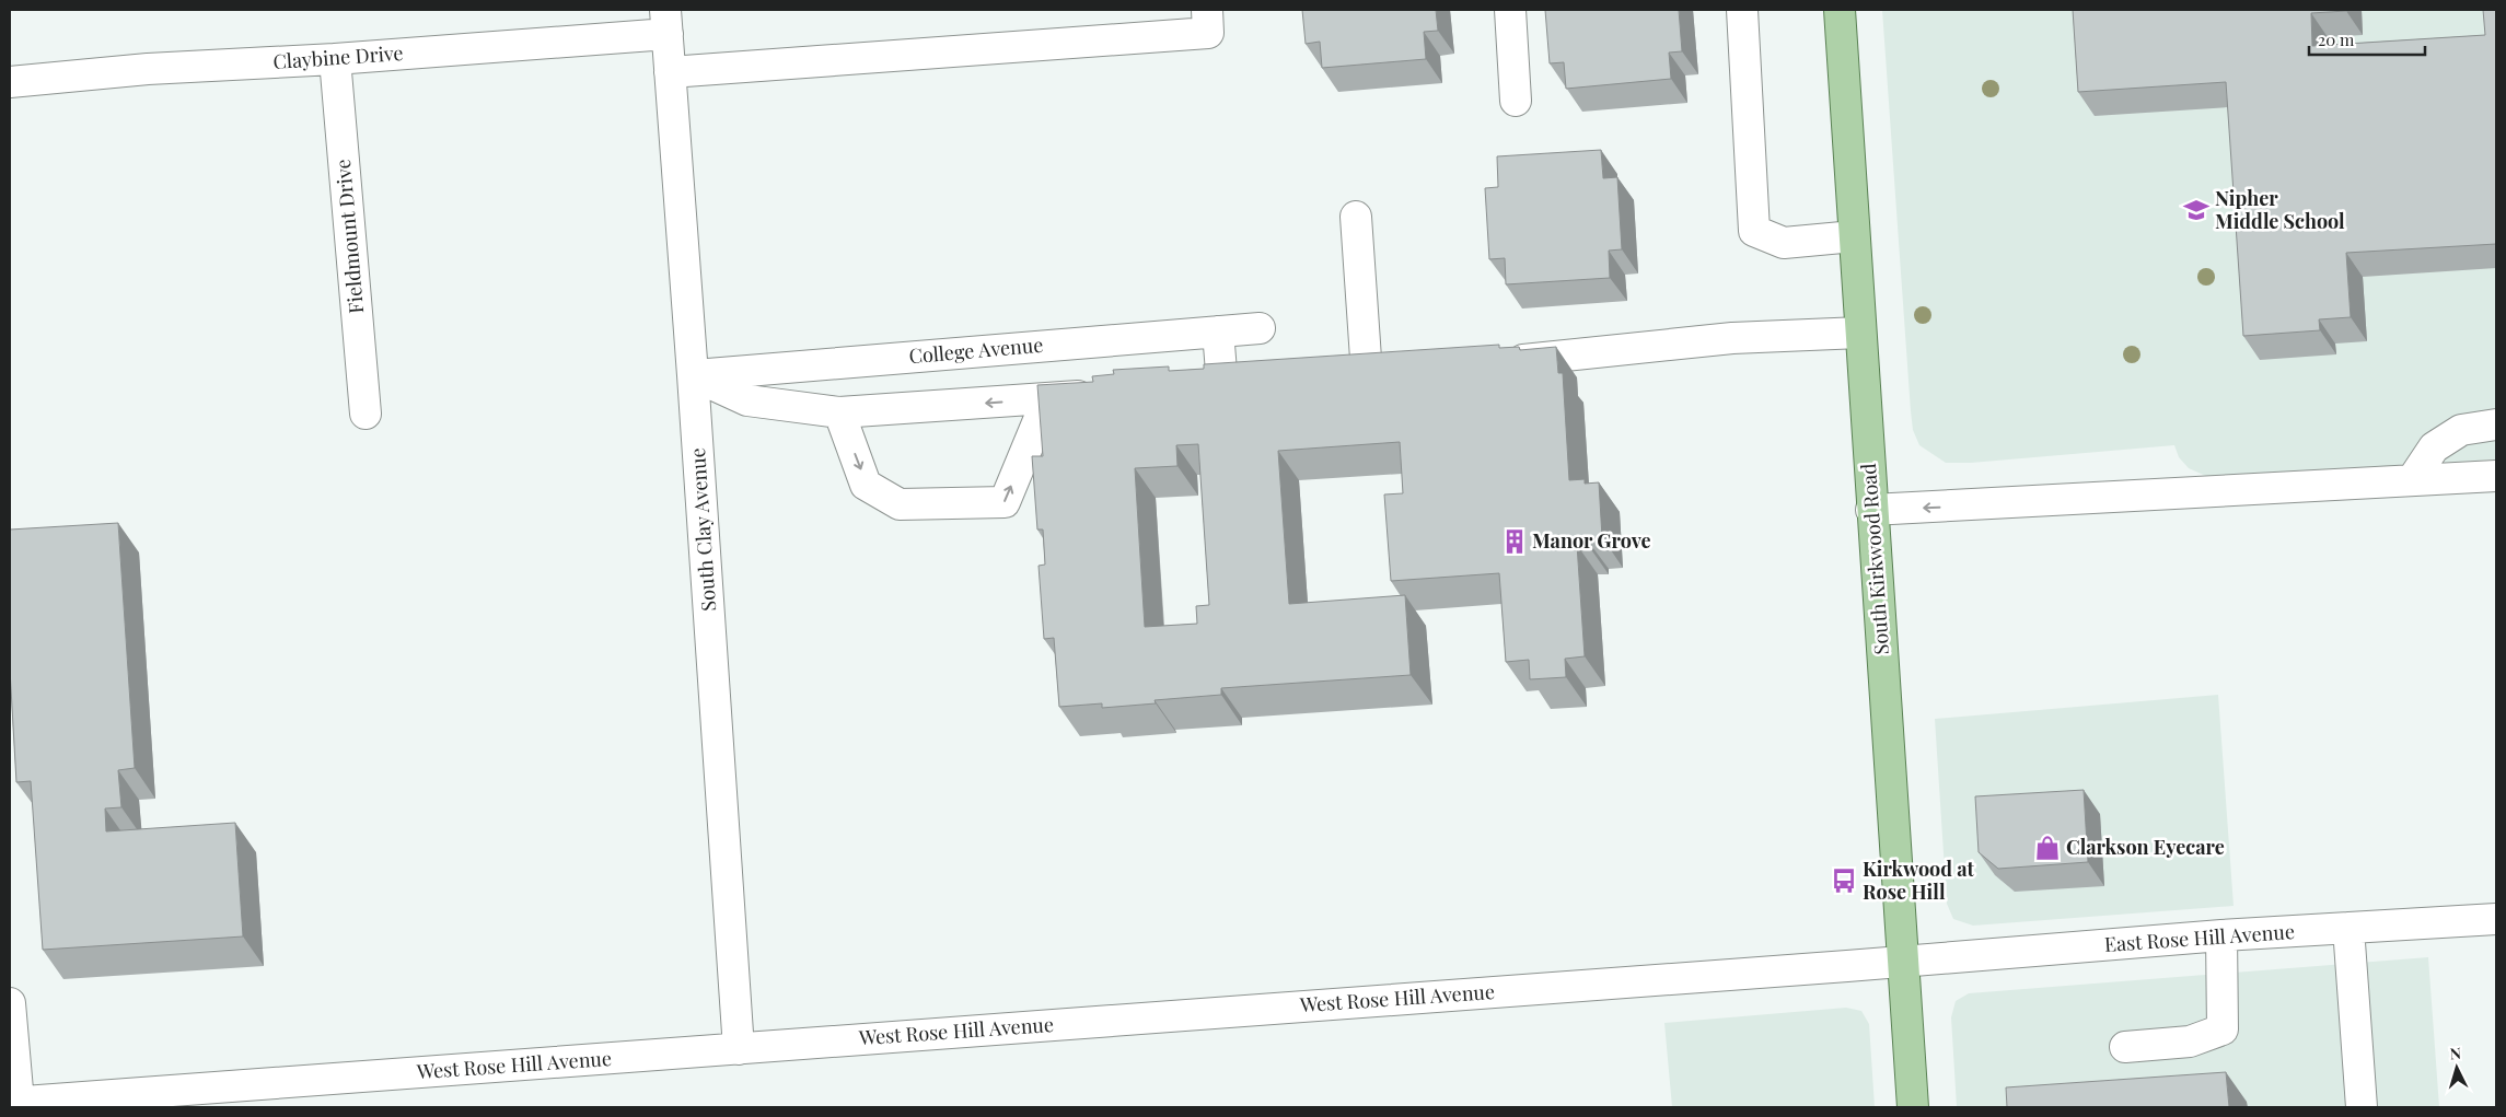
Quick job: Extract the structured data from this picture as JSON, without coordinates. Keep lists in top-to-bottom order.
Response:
{
  "streets": {
    "main road": ["South Kirkwood Road"],
    "street": [
      "Claybine Drive",
      "Fieldmount Drive",
      "College Avenue",
      "South Clay Avenue",
      "East Rose Hill Avenue",
      "West Rose Hill Avenue"
    ]
  },
  "crossings": [
    ["Claybine Drive", "Fieldmount Drive"],
    ["Claybine Drive", "South Clay Avenue"],
    ["College Avenue", "South Clay Avenue"],
    ["South Clay Avenue", "West Rose Hill Avenue"],
    ["South Kirkwood Road", "East Rose Hill Avenue"],
    ["South Kirkwood Road", "West Rose Hill Avenue"],
    ["East Rose Hill Avenue", "West Rose Hill Avenue"]
  ],
  "places": {
    "school or university": ["Nipher Middle School"],
    "building": ["Manor Grove"],
    "shop": ["Clarkson Eyecare"],
    "bus stop": ["Kirkwood at Rose Hill"]
  },
  "scale_bar": "20 m",
  "north": "top"
}
